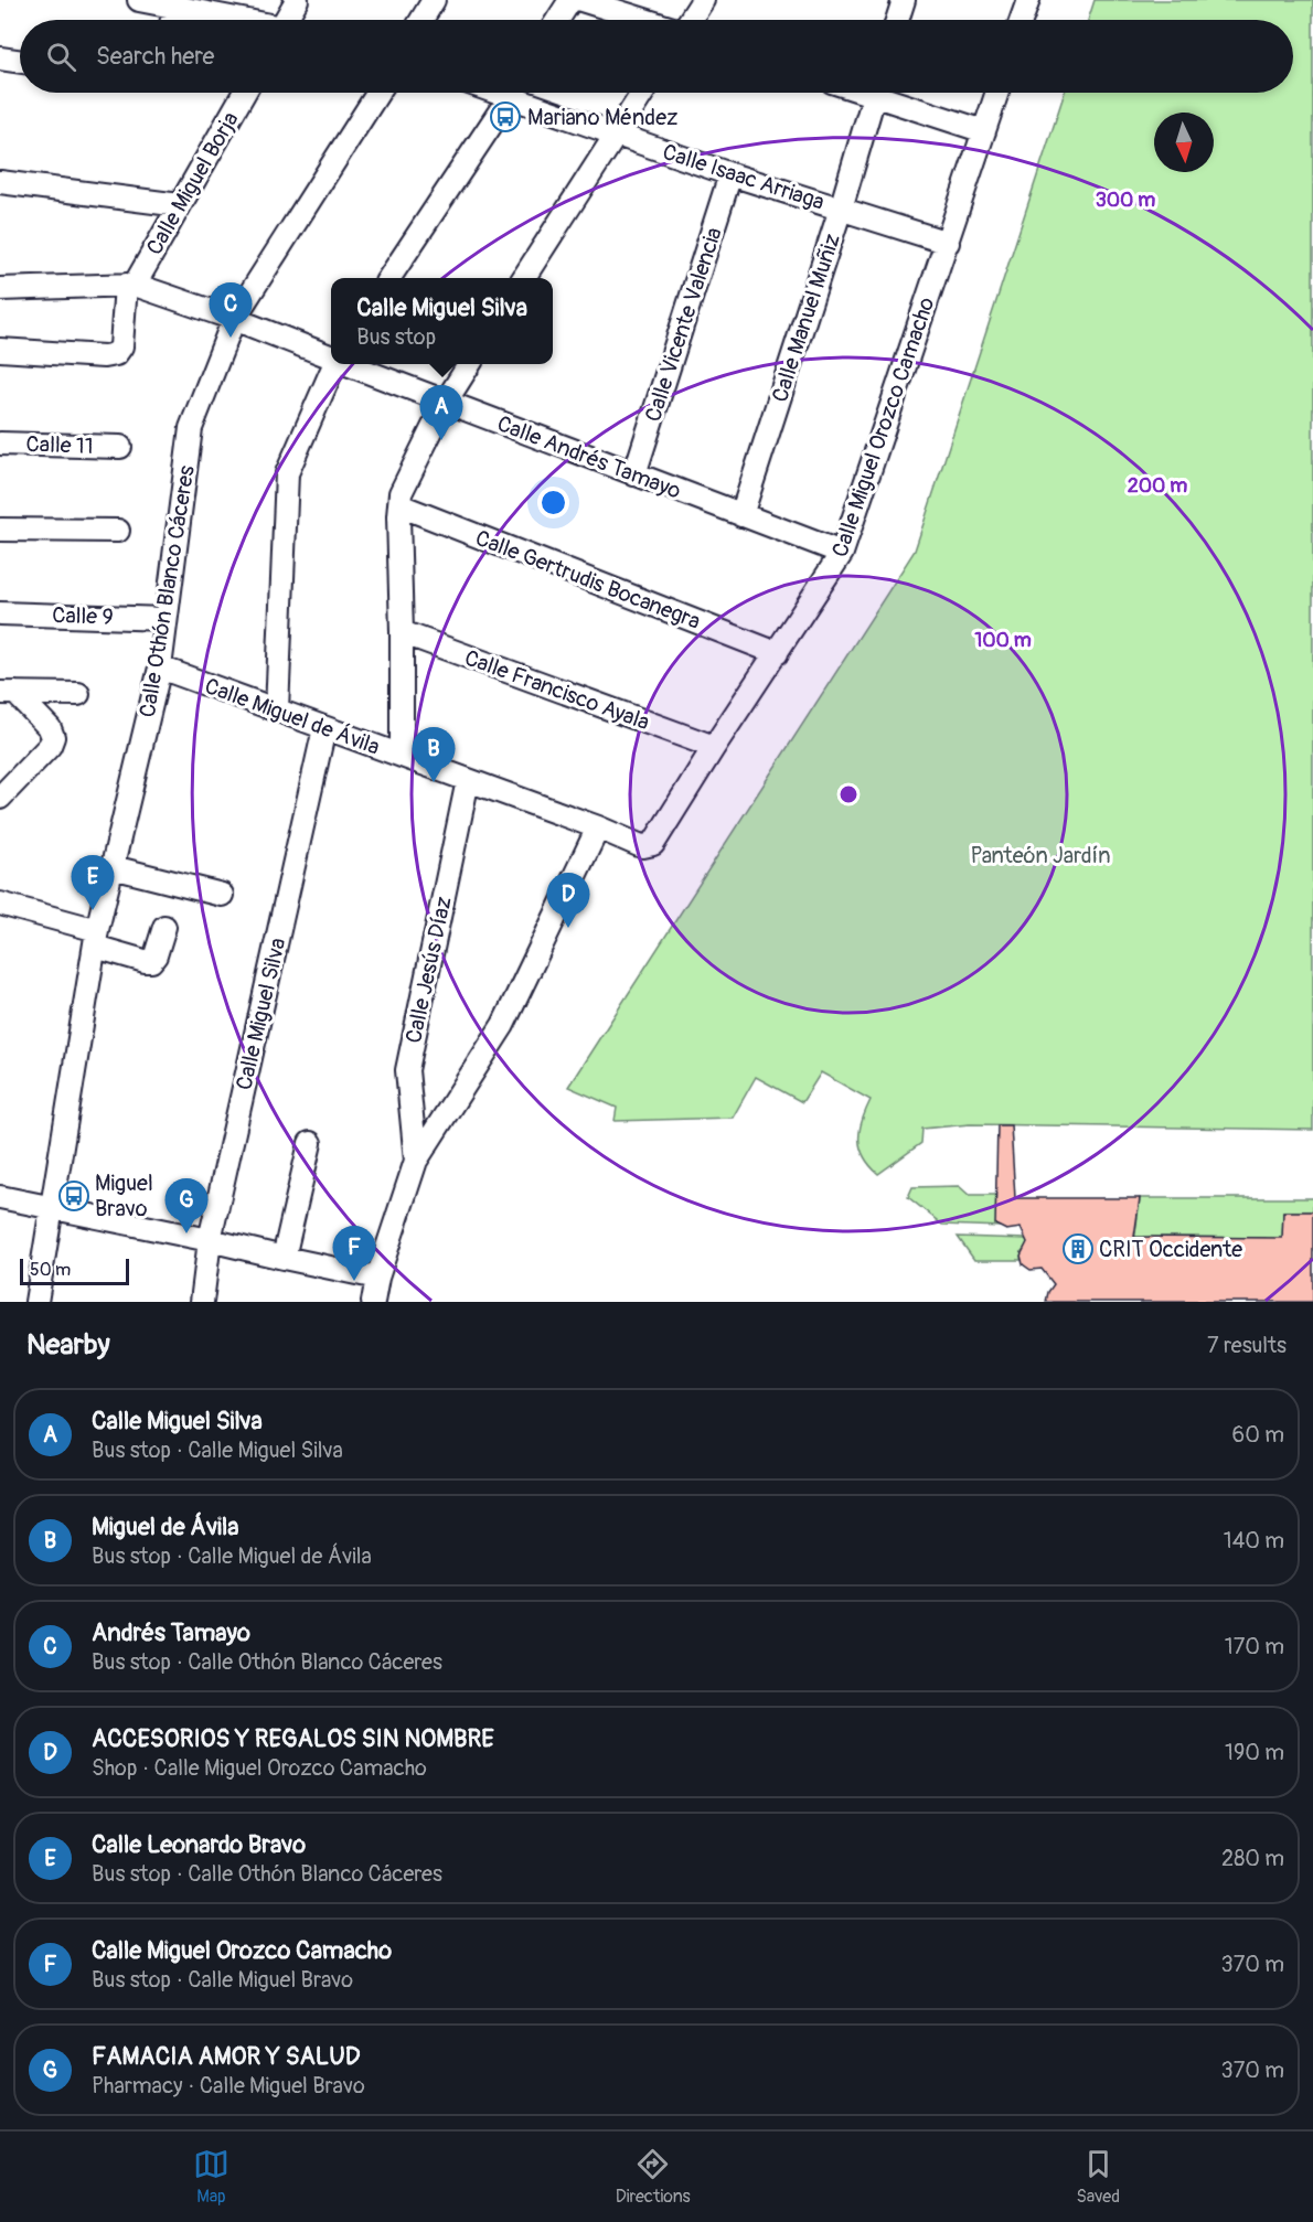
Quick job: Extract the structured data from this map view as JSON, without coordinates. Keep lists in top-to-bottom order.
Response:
{
  "streets": {
    "street": [
      "Calle Isaac Arriaga",
      "Calle Miguel Borja",
      "Calle Manuel Muñiz",
      "Calle Vicente Valencia",
      "Calle Miguel Orozco Camacho",
      "Calle 11",
      "Calle Andrés Tamayo",
      "Calle Gertrudis Bocanegra",
      "Calle Othón Blanco Cáceres",
      "Calle 9",
      "Calle Francisco Ayala",
      "Calle Miguel de Ávila",
      "Calle Jesús Díaz",
      "Calle Miguel Silva"
    ]
  },
  "crossings": [
    ["Calle Isaac Arriaga", "Calle Manuel Muñiz"],
    ["Calle Isaac Arriaga", "Calle Vicente Valencia"],
    ["Calle Isaac Arriaga", "Calle Miguel Orozco Camacho"],
    ["Calle Miguel Borja", "Calle Andrés Tamayo"],
    ["Calle Manuel Muñiz", "Calle Andrés Tamayo"],
    ["Calle Vicente Valencia", "Calle Andrés Tamayo"],
    ["Calle Miguel Orozco Camacho", "Calle Andrés Tamayo"],
    ["Calle Miguel Orozco Camacho", "Calle Gertrudis Bocanegra"],
    ["Calle Miguel Orozco Camacho", "Calle Francisco Ayala"],
    ["Calle Miguel Orozco Camacho", "Calle Miguel de Ávila"],
    ["Calle Andrés Tamayo", "Calle Othón Blanco Cáceres"],
    ["Calle Othón Blanco Cáceres", "Calle 9"],
    ["Calle Othón Blanco Cáceres", "Calle Miguel de Ávila"],
    ["Calle Miguel de Ávila", "Calle Jesús Díaz"],
    ["Calle Miguel de Ávila", "Calle Miguel Silva"]
  ],
  "parks": ["Panteón Jardín"],
  "places": {
    "bus stop": ["Mariano Méndez", "Miguel Bravo"],
    "building": ["CRIT Occidente"]
  },
  "scale_bar": "50 m",
  "north": "bottom",
  "page": {
    "search": "Search here",
    "popup": ["Calle Miguel Silva", "Bus stop"],
    "pins": [
      "C",
      "A",
      "B",
      "E",
      "D",
      "G",
      "F"
    ],
    "scale": "50 m",
    "heading": ["Nearby", "7 results"],
    "list": [
      {
        "mark": "A",
        "name": "Calle Miguel Silva",
        "note": "Bus stop · Calle Miguel Silva",
        "value": "60 m"
      },
      {
        "mark": "B",
        "name": "Miguel de Ávila",
        "note": "Bus stop · Calle Miguel de Ávila",
        "value": "140 m"
      },
      {
        "mark": "C",
        "name": "Andrés Tamayo",
        "note": "Bus stop · Calle Othón Blanco Cáceres",
        "value": "170 m"
      },
      {
        "mark": "D",
        "name": "ACCESORIOS Y REGALOS SIN NOMBRE",
        "note": "Shop · Calle Miguel Orozco Camacho",
        "value": "190 m"
      },
      {
        "mark": "E",
        "name": "Calle Leonardo Bravo",
        "note": "Bus stop · Calle Othón Blanco Cáceres",
        "value": "280 m"
      },
      {
        "mark": "F",
        "name": "Calle Miguel Orozco Camacho",
        "note": "Bus stop · Calle Miguel Bravo",
        "value": "370 m"
      },
      {
        "mark": "G",
        "name": "FAMACIA AMOR Y SALUD",
        "note": "Pharmacy · Calle Miguel Bravo",
        "value": "370 m"
      }
    ],
    "nav": ["Map", "Directions", "Saved"]
  },
  "rings": ["300 m", "200 m", "100 m"]
}
